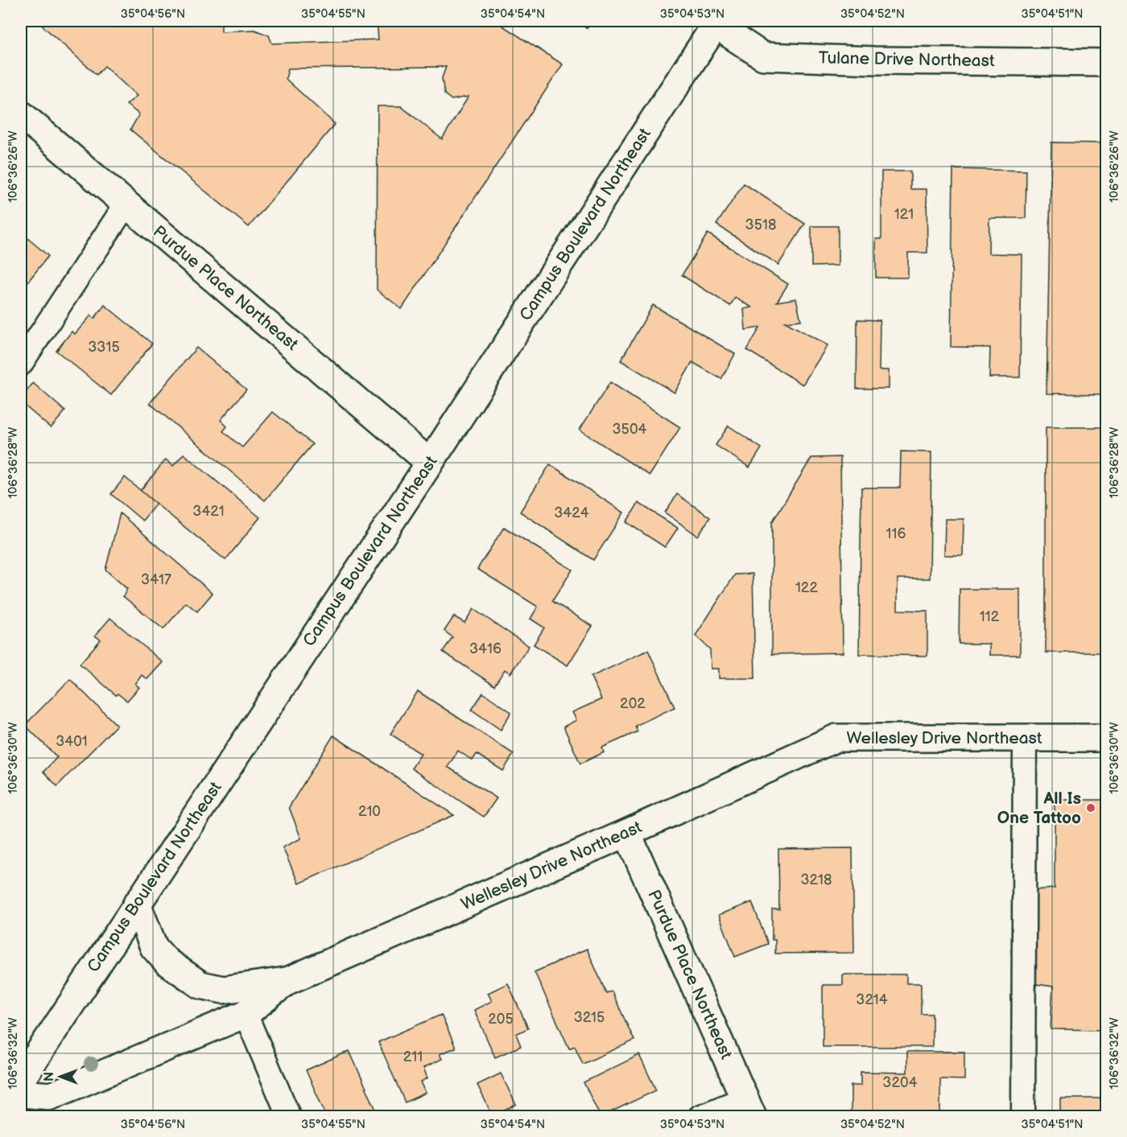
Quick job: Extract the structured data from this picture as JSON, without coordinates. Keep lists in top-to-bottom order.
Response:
{
  "streets": {
    "street": [
      "Tulane Drive Northeast",
      "Campus Boulevard Northeast",
      "Purdue Place Northeast",
      "Wellesley Drive Northeast"
    ]
  },
  "crossings": [
    ["Tulane Drive Northeast", "Campus Boulevard Northeast"],
    ["Campus Boulevard Northeast", "Purdue Place Northeast"],
    ["Purdue Place Northeast", "Wellesley Drive Northeast"]
  ],
  "places": ["All Is One Tattoo"],
  "house_numbers": [
    "121",
    "3518",
    "3315",
    "3504",
    "3421",
    "3424",
    "116",
    "3417",
    "122",
    "112",
    "3416",
    "202",
    "3401",
    "210",
    "3218",
    "3214",
    "3215",
    "205",
    "211",
    "3204"
  ],
  "north": "left",
  "coordinates": [
    "35°04'56\"N",
    "35°04'55\"N",
    "35°04'54\"N",
    "35°04'53\"N",
    "35°04'52\"N",
    "35°04'51\"N",
    "106°36'26\"W",
    "106°36'28\"W",
    "106°36'30\"W",
    "106°36'32\"W"
  ]
}
